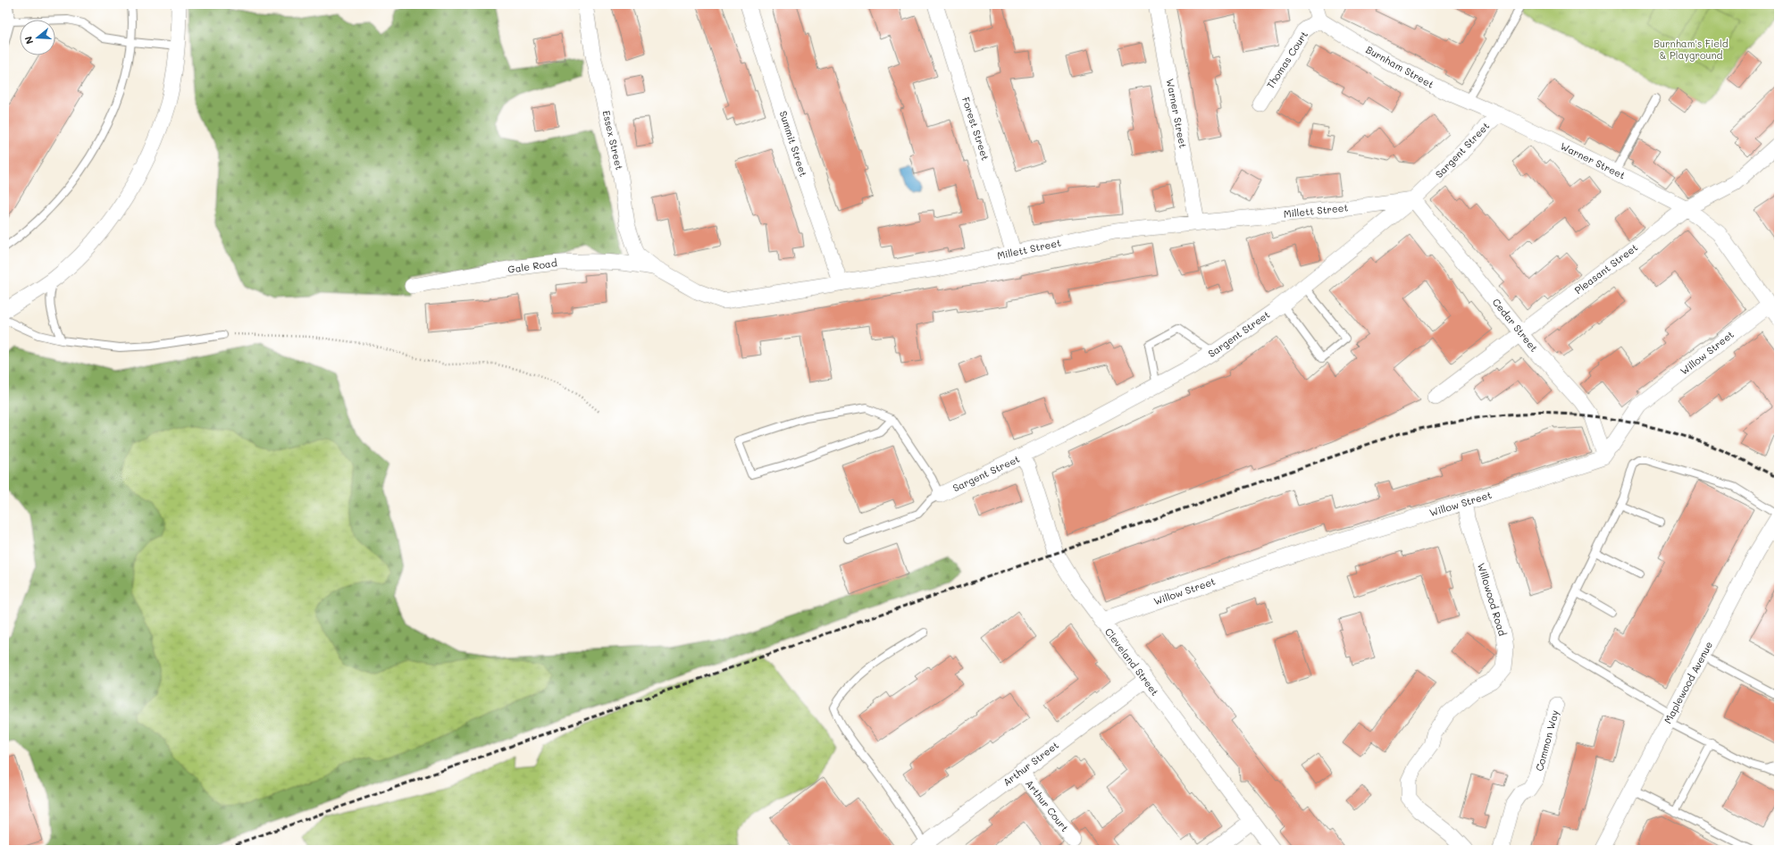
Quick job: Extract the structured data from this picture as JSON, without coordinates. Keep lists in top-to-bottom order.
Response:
{
  "streets": {
    "street": [
      "Thomas Court",
      "Burnham Street",
      "Warner Street",
      "Forest Street",
      "Essex Street",
      "Summit Street",
      "Sargent Street",
      "Millett Street",
      "Gale Road",
      "Pleasant Street",
      "Cedar Street",
      "Willow Street",
      "Willowood Road",
      "Cleveland Street",
      "Maplewood Avenue",
      "Common Way",
      "Arthur Street",
      "Arthur Court"
    ]
  },
  "crossings": [
    ["Thomas Court", "Burnham Street"],
    ["Burnham Street", "Warner Street"],
    ["Burnham Street", "Sargent Street"],
    ["Warner Street", "Sargent Street"],
    ["Warner Street", "Millett Street"],
    ["Warner Street", "Pleasant Street"],
    ["Warner Street", "Willow Street"],
    ["Forest Street", "Millett Street"],
    ["Essex Street", "Millett Street"],
    ["Essex Street", "Gale Road"],
    ["Summit Street", "Millett Street"],
    ["Sargent Street", "Millett Street"],
    ["Sargent Street", "Cedar Street"],
    ["Sargent Street", "Cleveland Street"],
    ["Millett Street", "Gale Road"],
    ["Millett Street", "Cedar Street"],
    ["Pleasant Street", "Cedar Street"],
    ["Cedar Street", "Willow Street"],
    ["Willow Street", "Willowood Road"],
    ["Willow Street", "Cleveland Street"],
    ["Cleveland Street", "Arthur Street"],
    ["Arthur Street", "Arthur Court"]
  ],
  "parks": ["Burnham's Field & Playground"],
  "north": "left"
}
